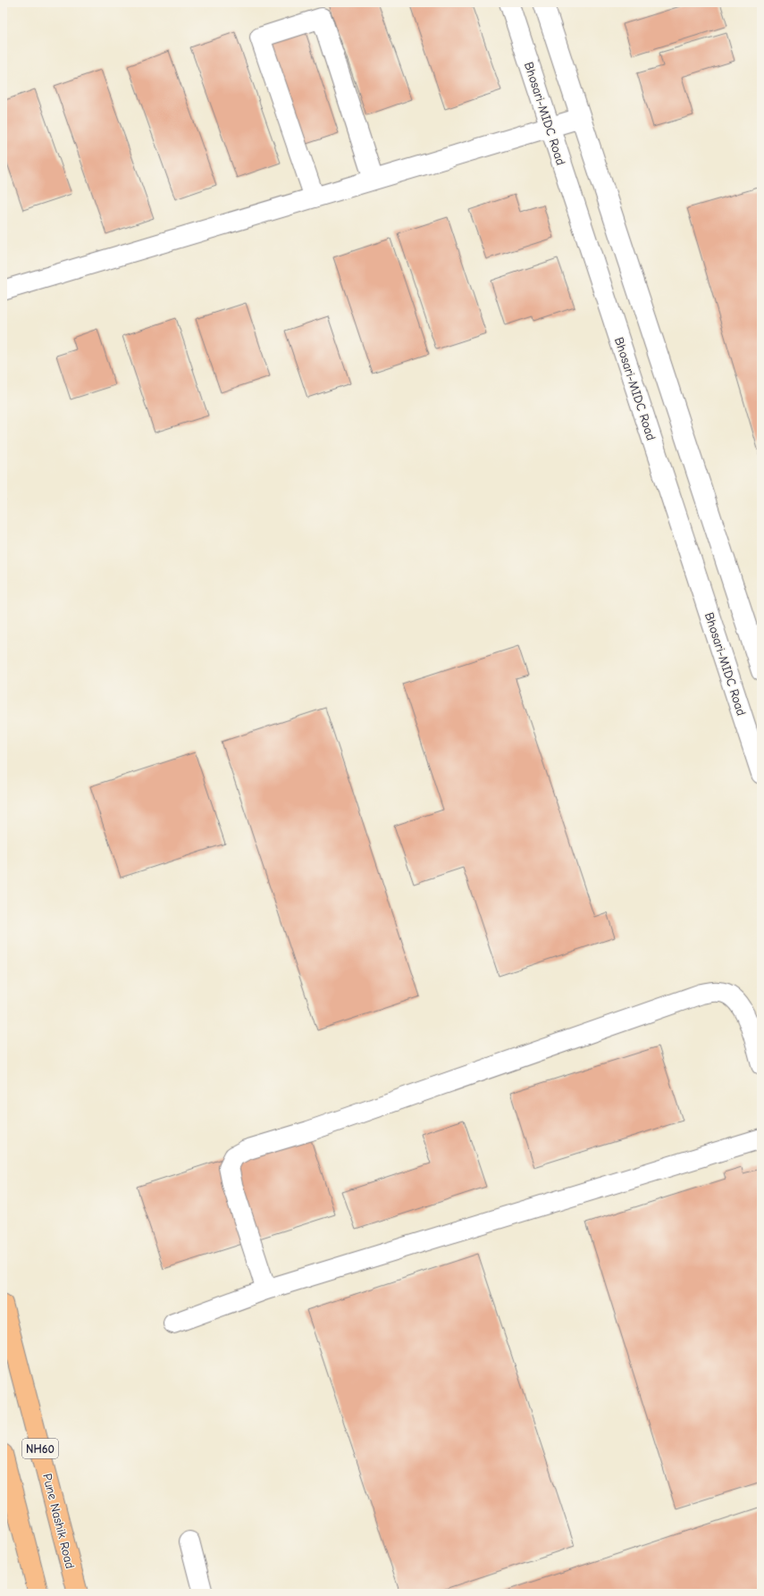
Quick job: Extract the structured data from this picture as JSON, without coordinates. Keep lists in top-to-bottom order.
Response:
{
  "streets": {
    "highway": ["NH60", "Pune Nashik Road"],
    "street": ["Bhosari-MIDC Road"]
  }
}
